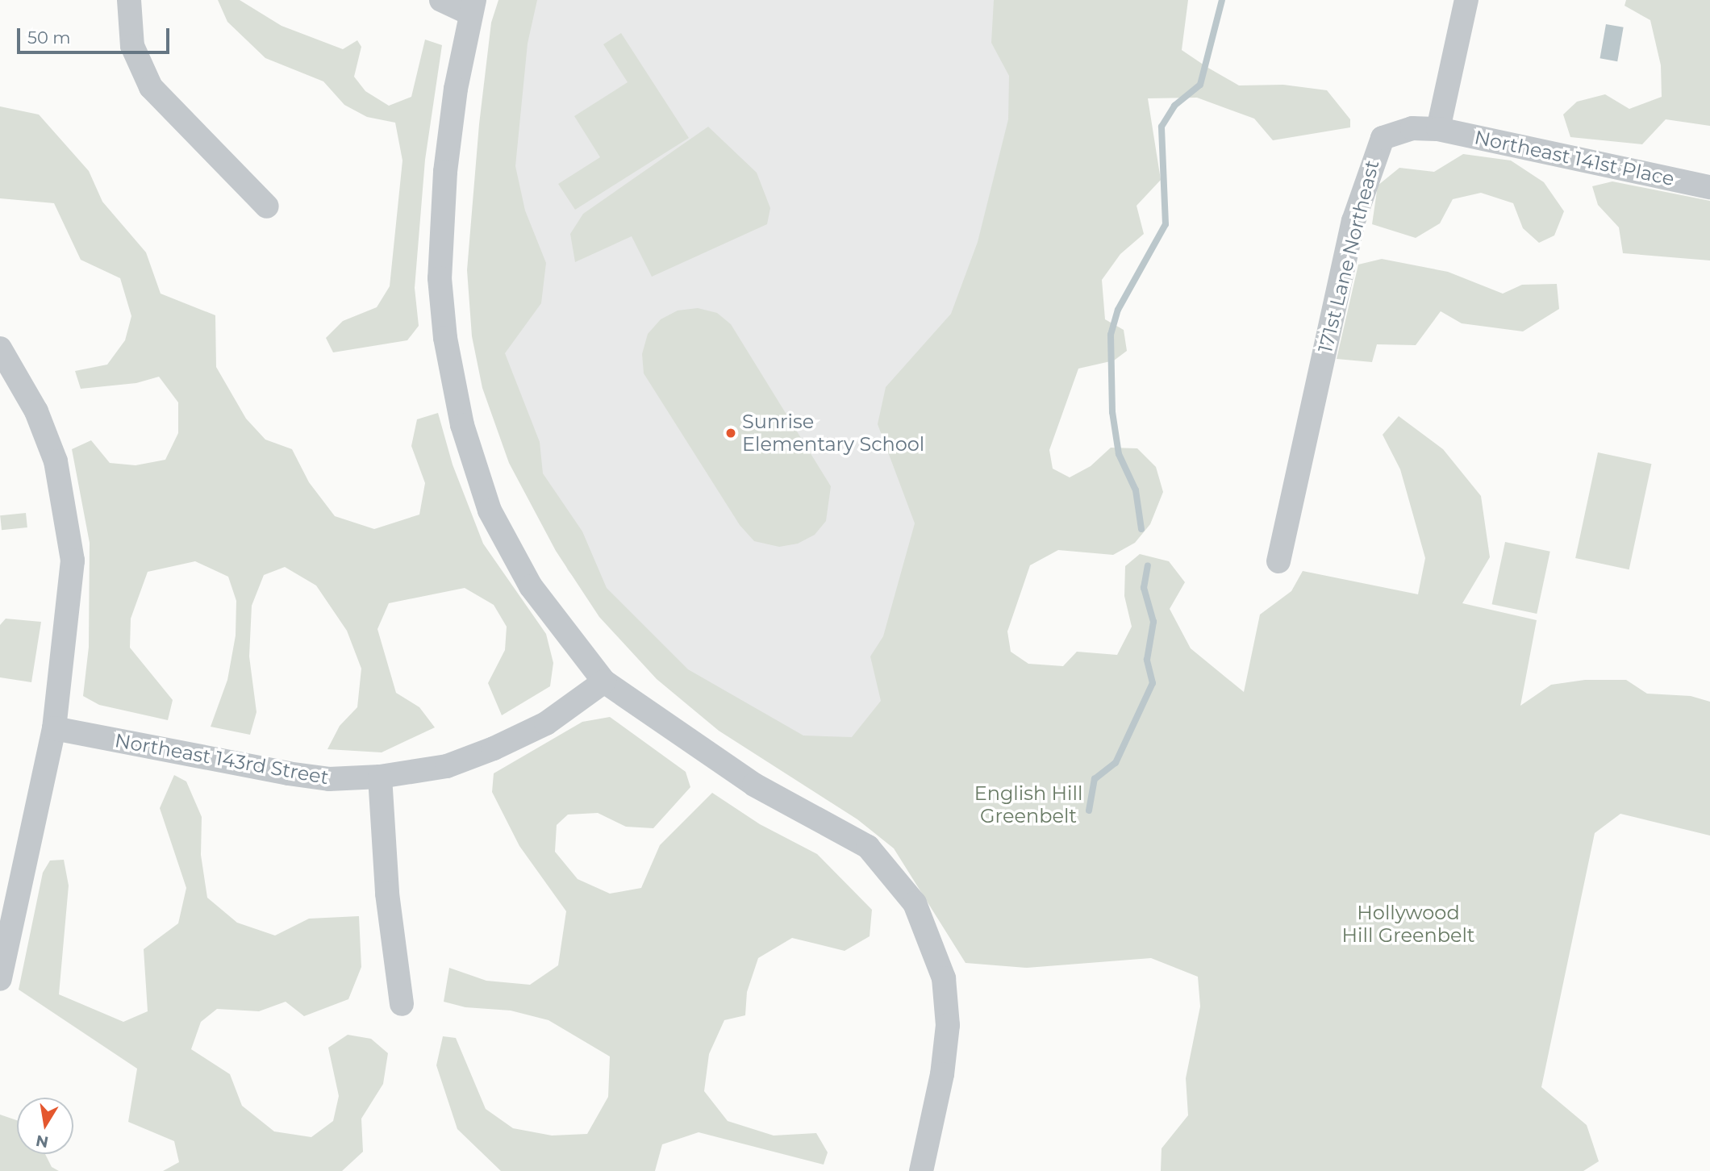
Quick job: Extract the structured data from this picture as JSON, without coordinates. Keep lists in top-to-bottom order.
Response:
{
  "streets": {
    "street": ["Northeast 141st Place", "171st Lane Northeast", "Northeast 143rd Street"]
  },
  "crossings": [
    ["Northeast 141st Place", "171st Lane Northeast"]
  ],
  "parks": ["English Hill Greenbelt", "Hollywood Hill Greenbelt"],
  "places": ["Sunrise Elementary School"],
  "scale_bar": "50 m",
  "north": "bottom"
}
